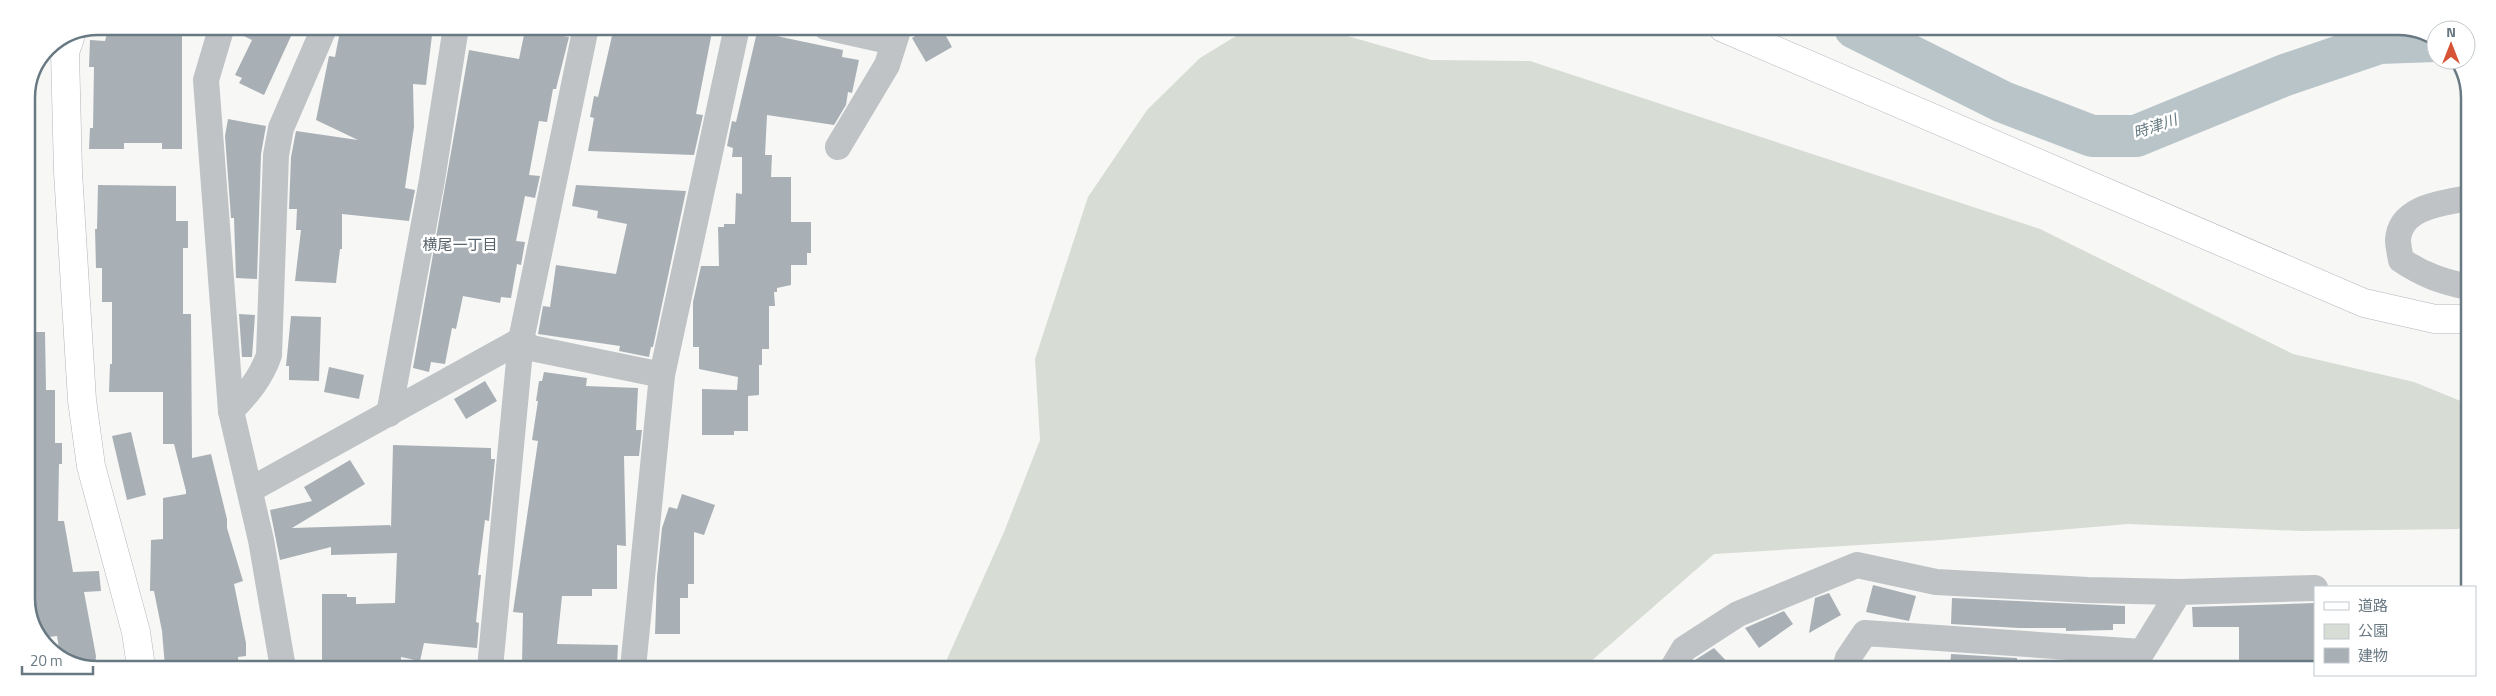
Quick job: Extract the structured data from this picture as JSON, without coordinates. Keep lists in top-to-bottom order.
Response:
{
  "districts": ["横尾一丁目"],
  "water": ["時津川"],
  "legend": ["道路", "公園", "建物"],
  "scale_bar": "20 m",
  "north": "top"
}
